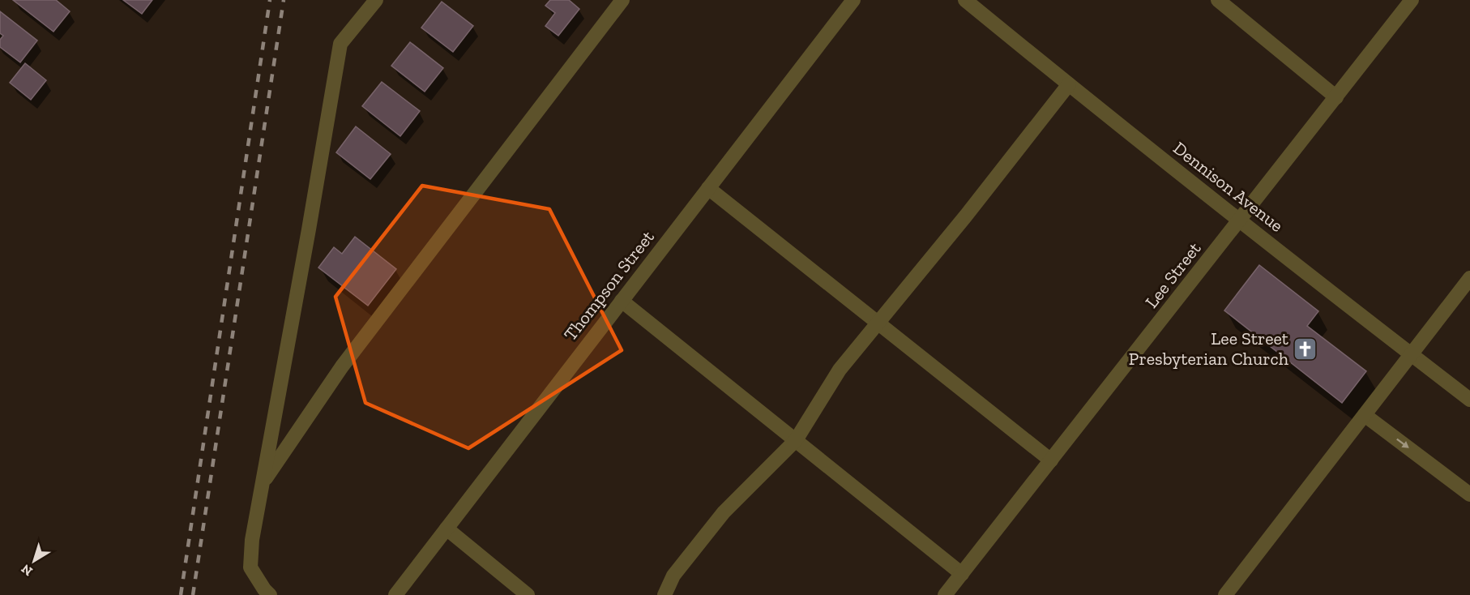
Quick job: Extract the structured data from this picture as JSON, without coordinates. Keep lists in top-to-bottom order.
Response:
{
  "streets": {
    "street": ["Dennison Avenue", "Lee Street", "Thompson Street"]
  },
  "crossings": [
    ["Dennison Avenue", "Lee Street"]
  ],
  "places": {
    "church": ["Lee Street Presbyterian Church"]
  },
  "north": "bottom left"
}
